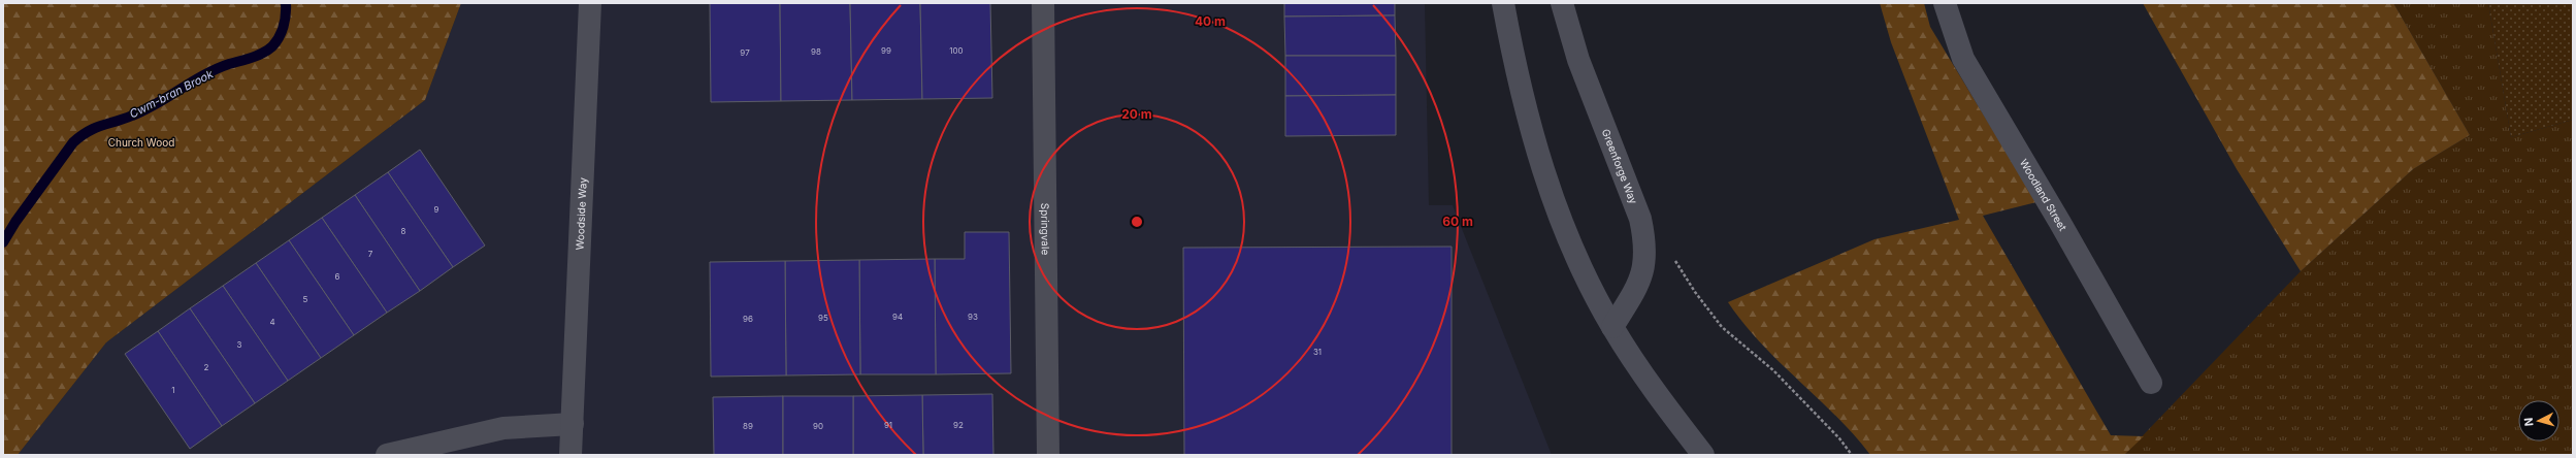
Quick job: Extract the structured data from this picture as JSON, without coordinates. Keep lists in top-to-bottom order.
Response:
{
  "streets": {
    "street": [
      "Greenforge Way",
      "Woodland Street",
      "Woodside Way",
      "Springvale"
    ]
  },
  "water": ["Cwm-bran Brook"],
  "parks": ["Church Wood"],
  "house_numbers": [
    "99",
    "100",
    "98",
    "97",
    "9",
    "8",
    "7",
    "6",
    "5",
    "94",
    "93",
    "95",
    "96",
    "4",
    "3",
    "31",
    "2",
    "1",
    "91",
    "92",
    "89",
    "90"
  ],
  "north": "left",
  "rings": ["40 m", "20 m", "60 m"]
}
